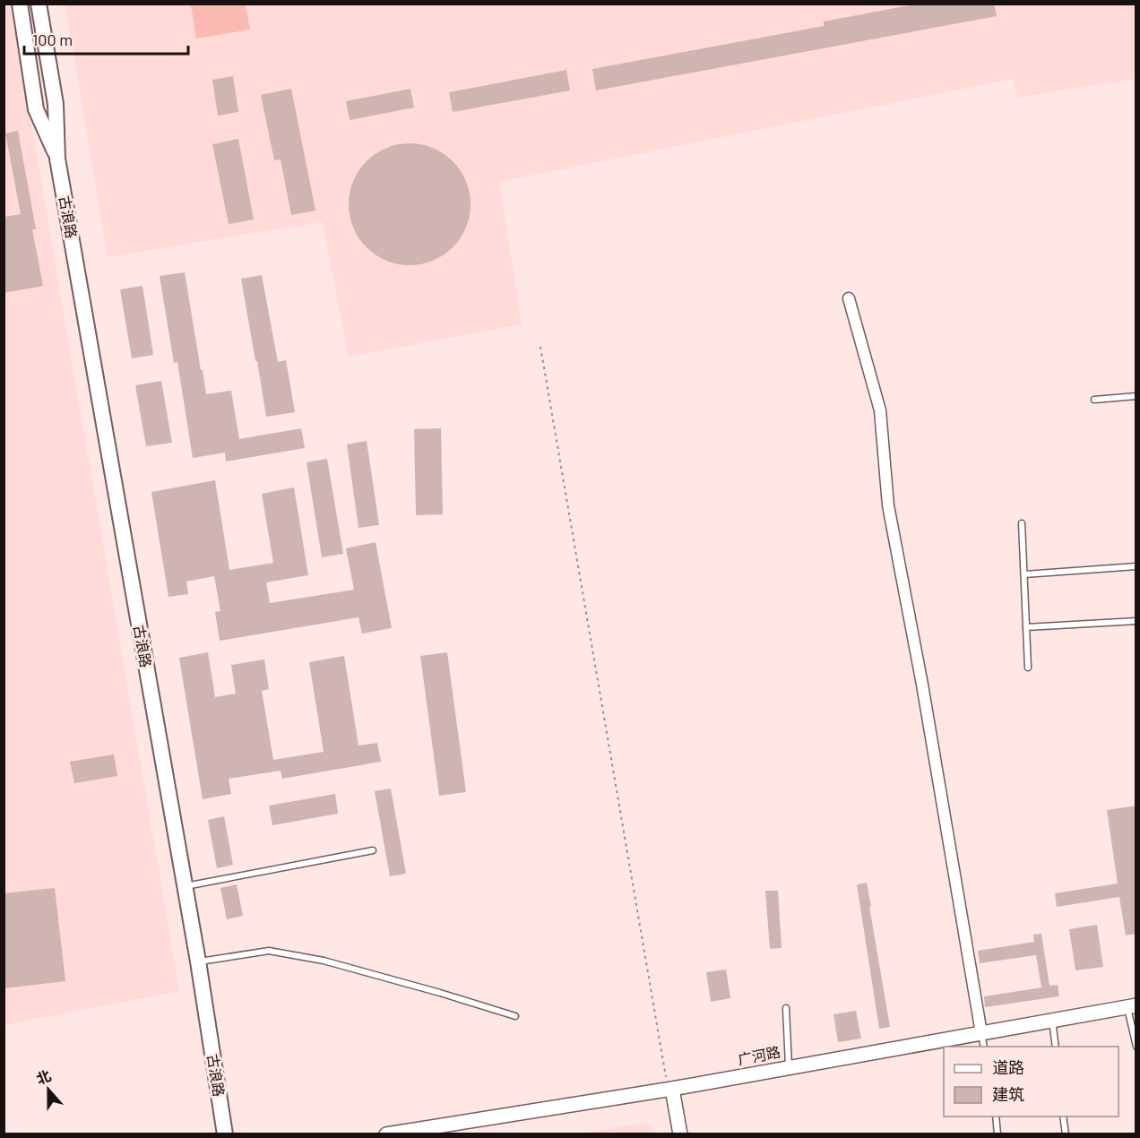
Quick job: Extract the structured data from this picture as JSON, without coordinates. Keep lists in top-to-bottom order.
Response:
{
  "streets": {
    "main road": ["古浪路"],
    "street": ["广河路"]
  },
  "legend": ["道路", "建筑"],
  "scale_bar": "100 m",
  "north": "top"
}
